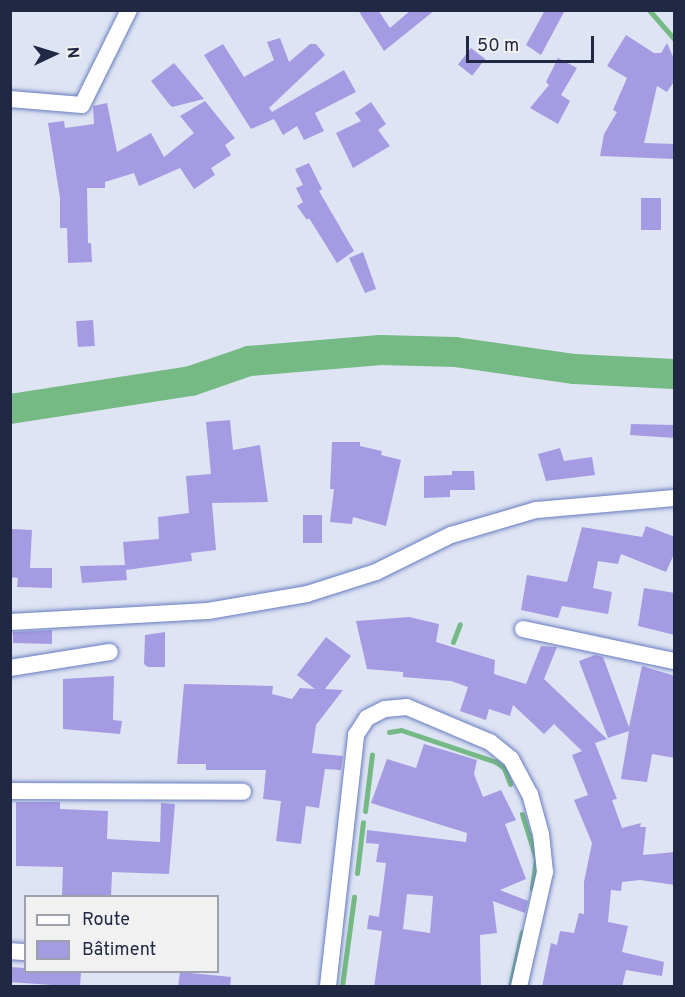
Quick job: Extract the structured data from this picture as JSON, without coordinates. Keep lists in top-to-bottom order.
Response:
{
  "legend": ["Route", "Bâtiment"],
  "scale_bar": "50 m",
  "north": "right"
}
